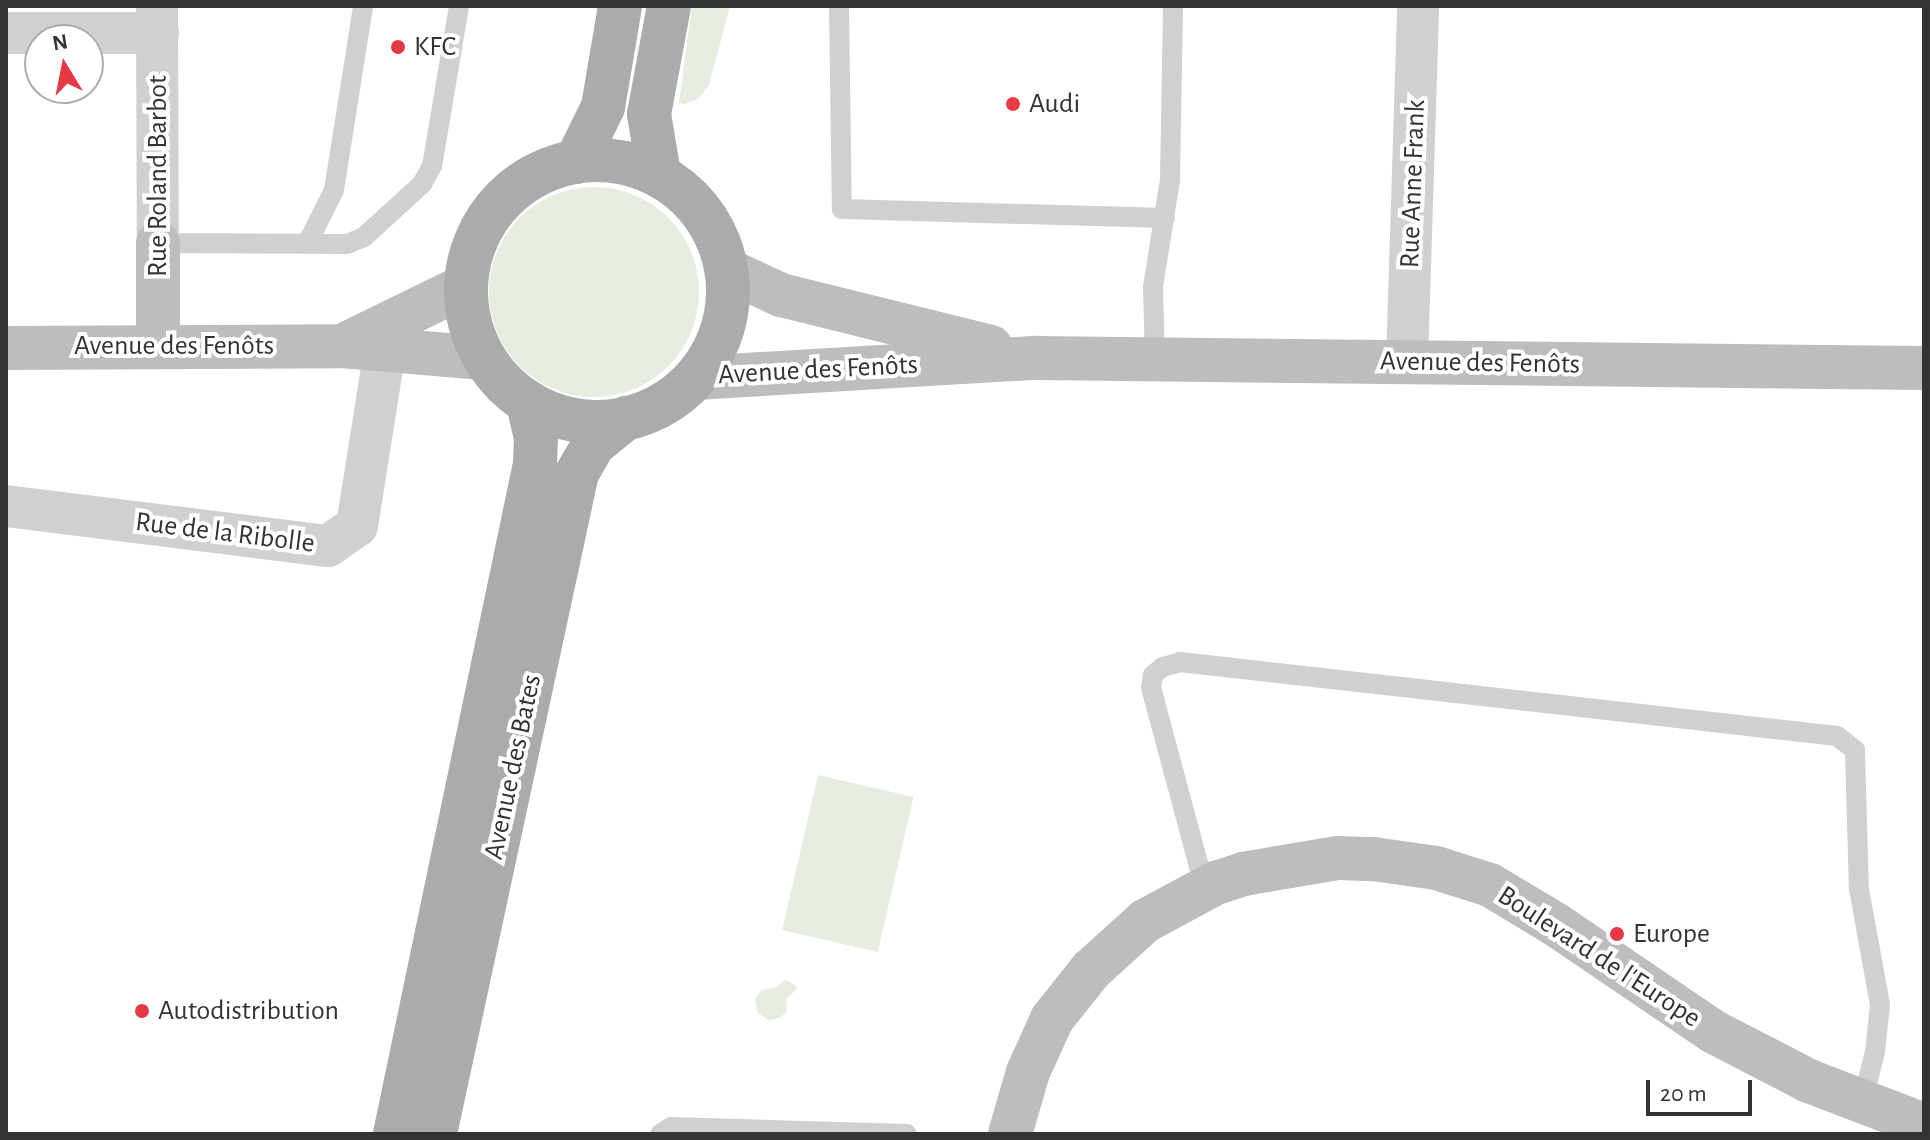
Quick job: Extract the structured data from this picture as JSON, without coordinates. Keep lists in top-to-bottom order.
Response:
{
  "streets": {
    "main road": [
      "Rue Roland Barbot",
      "Avenue des Fenôts",
      "Avenue des Bates",
      "Boulevard de l'Europe"
    ],
    "street": ["Rue Anne Frank", "Rue de la Ribolle"]
  },
  "crossings": [
    ["Rue Roland Barbot", "Avenue des Fenôts"],
    ["Rue Anne Frank", "Avenue des Fenôts"],
    ["Avenue des Fenôts", "Rue de la Ribolle"],
    ["Avenue des Fenôts", "Avenue des Bates"]
  ],
  "places": [
    "KFC",
    "Audi",
    "Europe",
    "Autodistribution"
  ],
  "scale_bar": "20 m",
  "north": "top"
}
